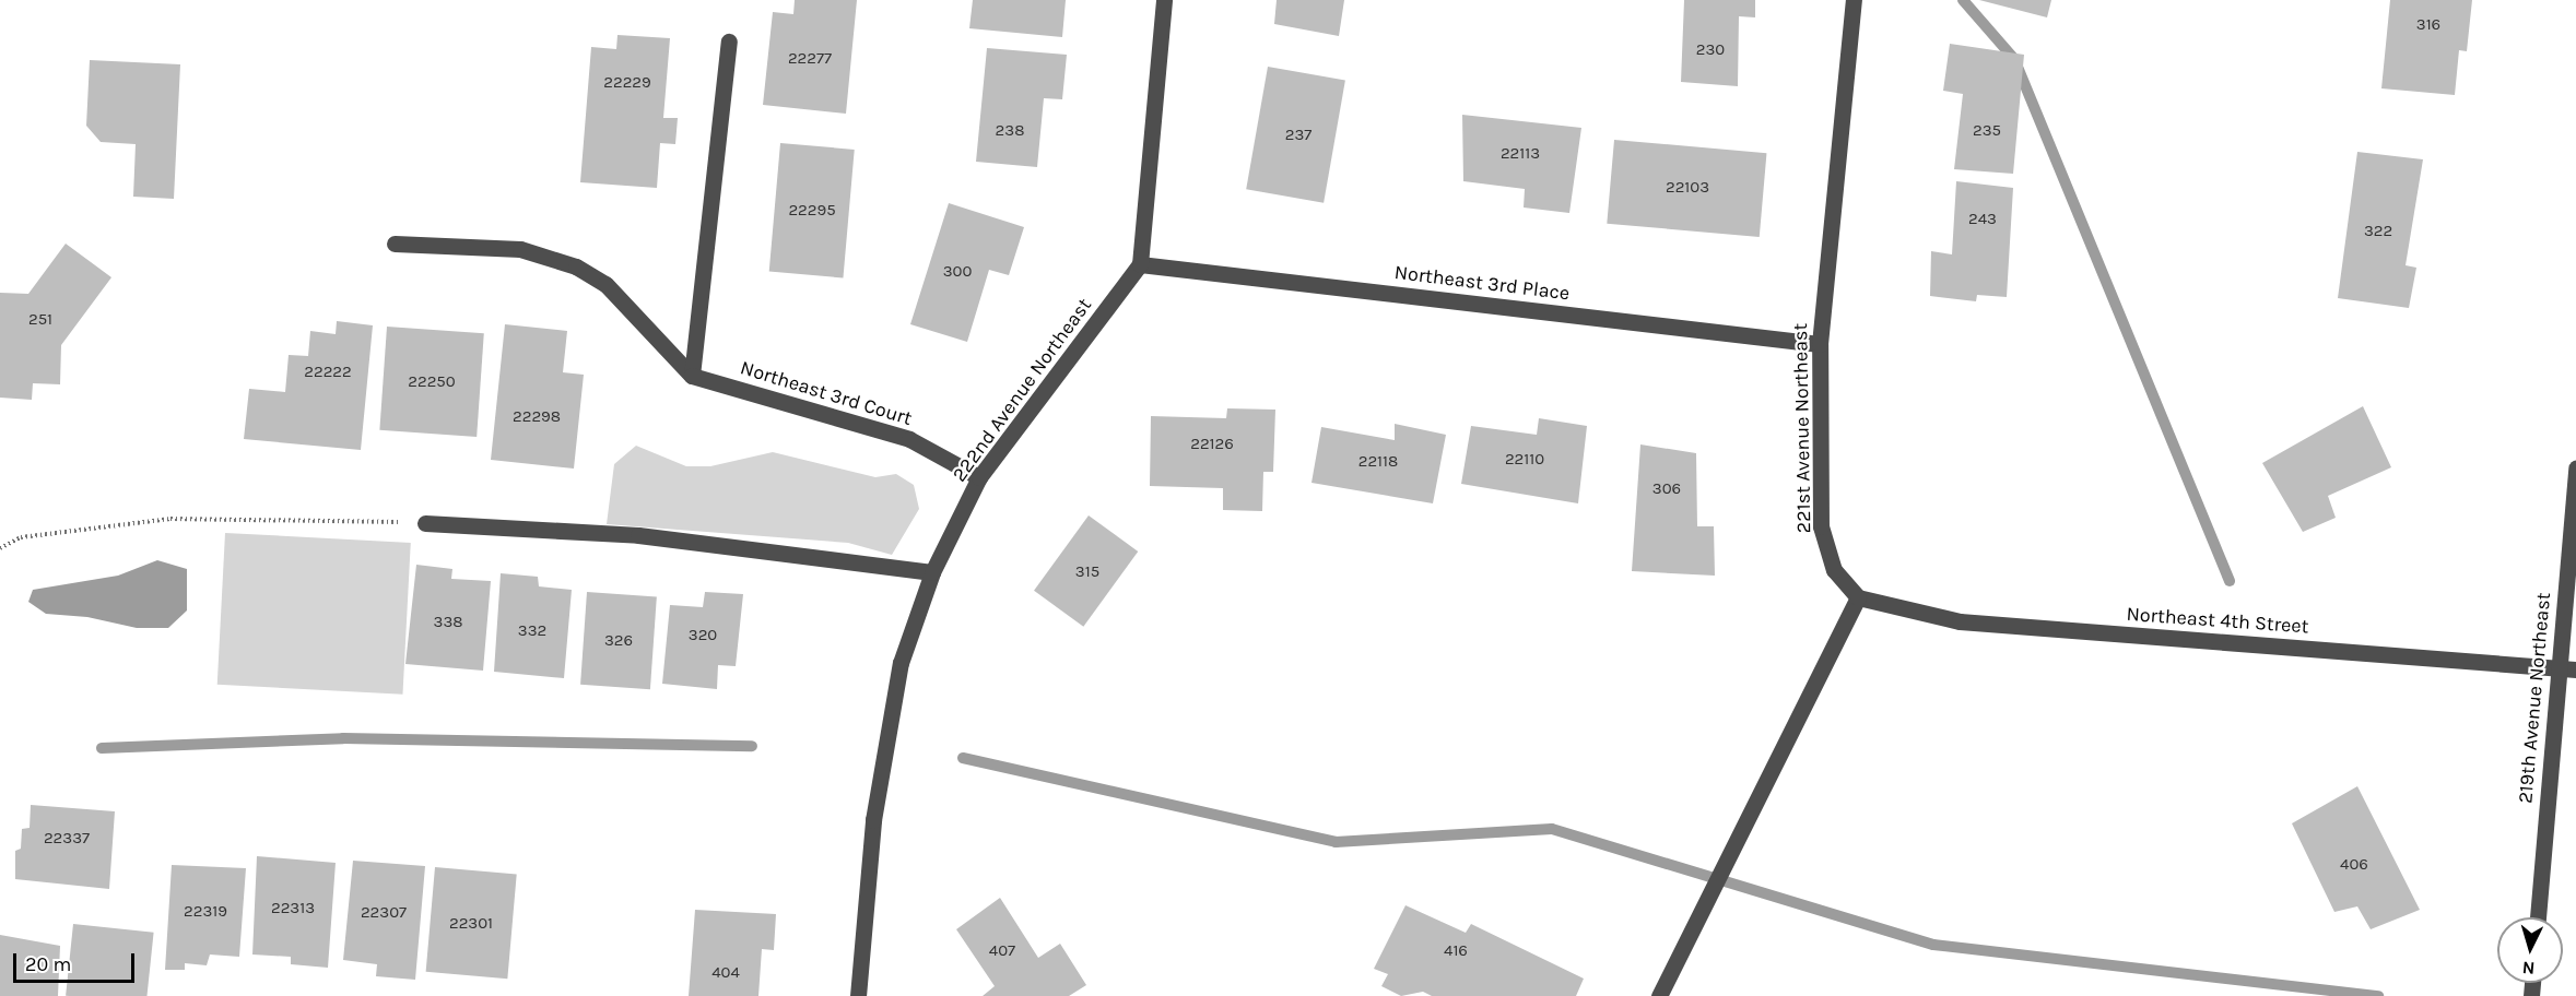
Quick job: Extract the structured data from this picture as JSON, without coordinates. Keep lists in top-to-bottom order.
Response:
{
  "streets": {
    "street": [
      "Northeast 3rd Place",
      "222nd Avenue Northeast",
      "Northeast 3rd Court",
      "221st Avenue Northeast",
      "Northeast 4th Street",
      "219th Avenue Northeast"
    ]
  },
  "crossings": [
    ["Northeast 3rd Place", "222nd Avenue Northeast"],
    ["Northeast 3rd Place", "221st Avenue Northeast"],
    ["222nd Avenue Northeast", "Northeast 3rd Court"],
    ["221st Avenue Northeast", "Northeast 4th Street"],
    ["Northeast 4th Street", "219th Avenue Northeast"]
  ],
  "house_numbers": [
    "316",
    "230",
    "22277",
    "22229",
    "238",
    "235",
    "237",
    "22113",
    "22103",
    "22295",
    "243",
    "322",
    "300",
    "251",
    "22222",
    "22250",
    "22298",
    "22126",
    "22110",
    "22118",
    "306",
    "315",
    "338",
    "332",
    "320",
    "326",
    "22337",
    "406",
    "22313",
    "22319",
    "22307",
    "22301",
    "407",
    "416",
    "404"
  ],
  "scale_bar": "20 m",
  "north": "bottom"
}
